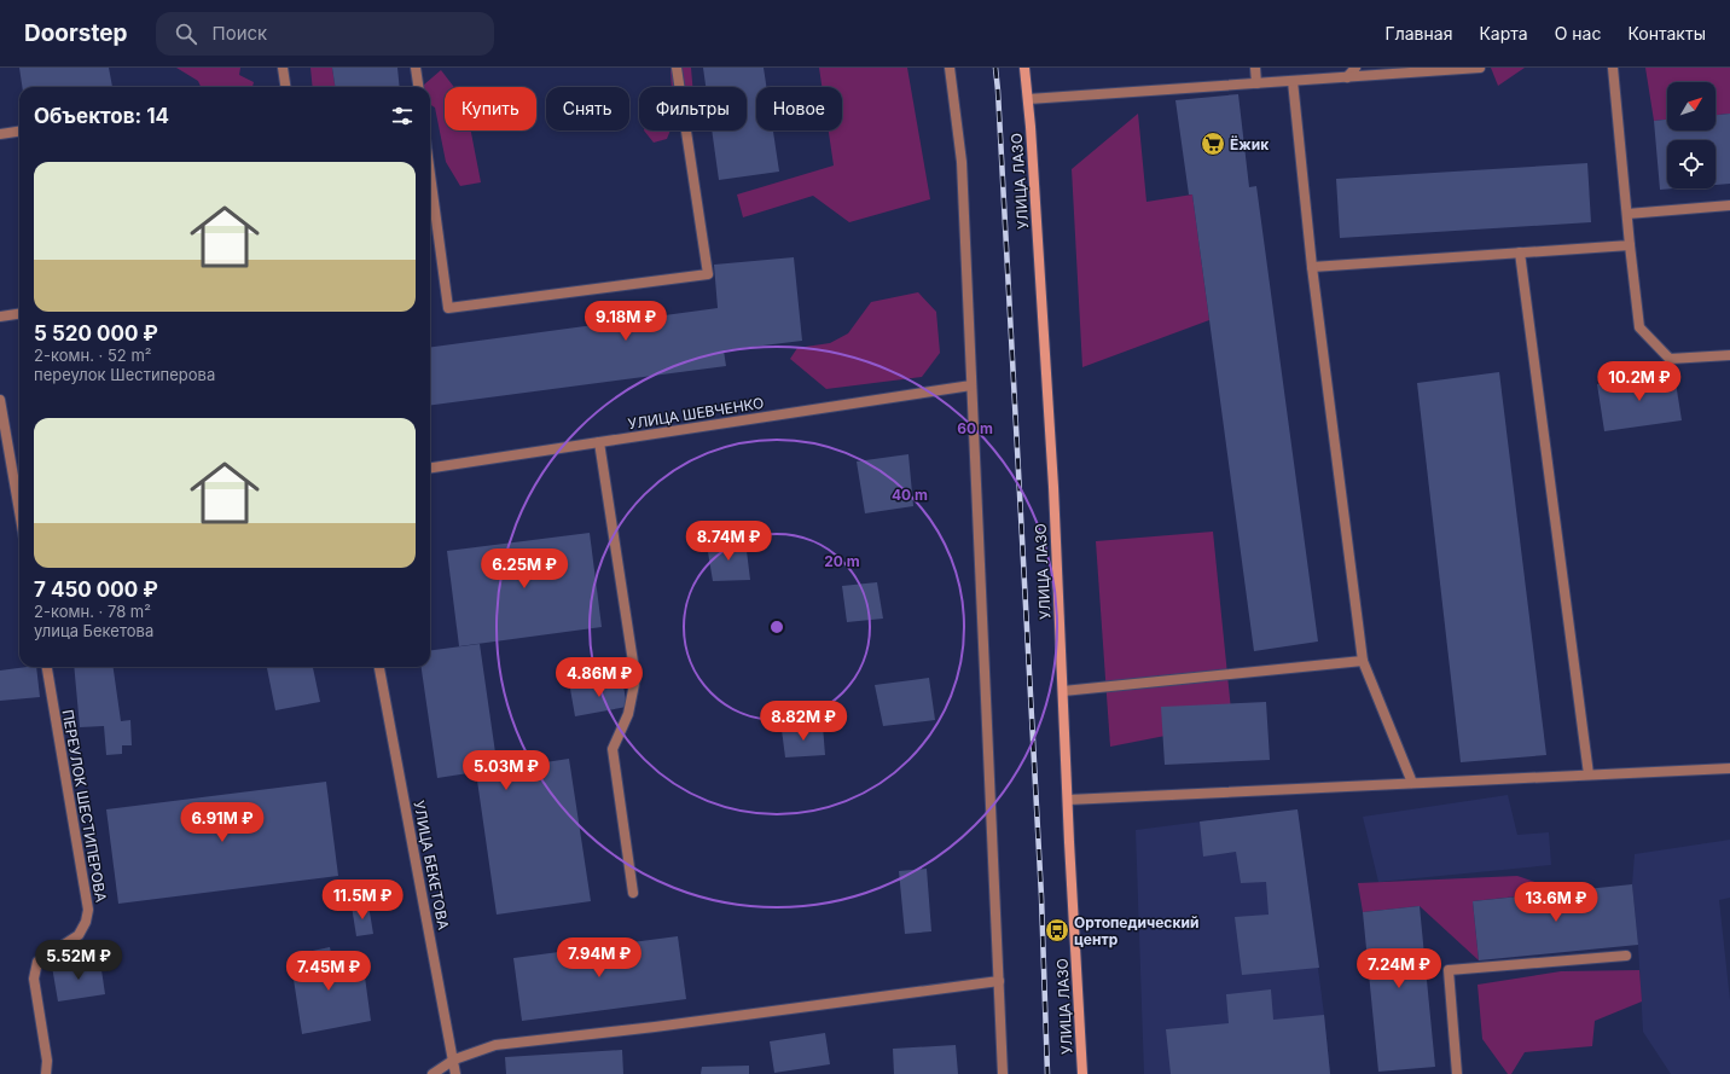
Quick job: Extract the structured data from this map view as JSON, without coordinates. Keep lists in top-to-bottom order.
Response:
{
  "streets": {
    "street": [
      "УЛИЦА ЛАЗО",
      "УЛИЦА ШЕВЧЕНКО",
      "ПЕРЕУЛОК ШЕСТИПЕРОВА",
      "УЛИЦА БЕКЕТОВА"
    ]
  },
  "places": {
    "supermarket": ["Ёжик"],
    "bus stop": ["Ортопедический центр"]
  },
  "north": "top right",
  "page": {
    "header": "Doorstep",
    "search": "Поиск",
    "nav": [
      "Главная",
      "Карта",
      "О нас",
      "Контакты"
    ],
    "chip": [
      "Купить",
      "Снять",
      "Фильтры",
      "Новое"
    ],
    "heading": "Объектов: 14",
    "list": [
      {
        "name": "5 520 000 ₽",
        "note": "2-комн. · 52 m² · переулок Шестиперова"
      },
      {
        "name": "7 450 000 ₽",
        "note": "2-комн. · 78 m² · улица Бекетова"
      }
    ],
    "price": [
      "9.18M ₽",
      "10.2M ₽",
      "8.74M ₽",
      "6.25M ₽",
      "4.86M ₽",
      "8.82M ₽",
      "5.03M ₽",
      "6.91M ₽",
      "11.5M ₽",
      "13.6M ₽",
      "7.94M ₽",
      "5.52M ₽",
      "7.24M ₽",
      "7.45M ₽"
    ]
  },
  "rings": ["60 m", "40 m", "20 m"]
}
